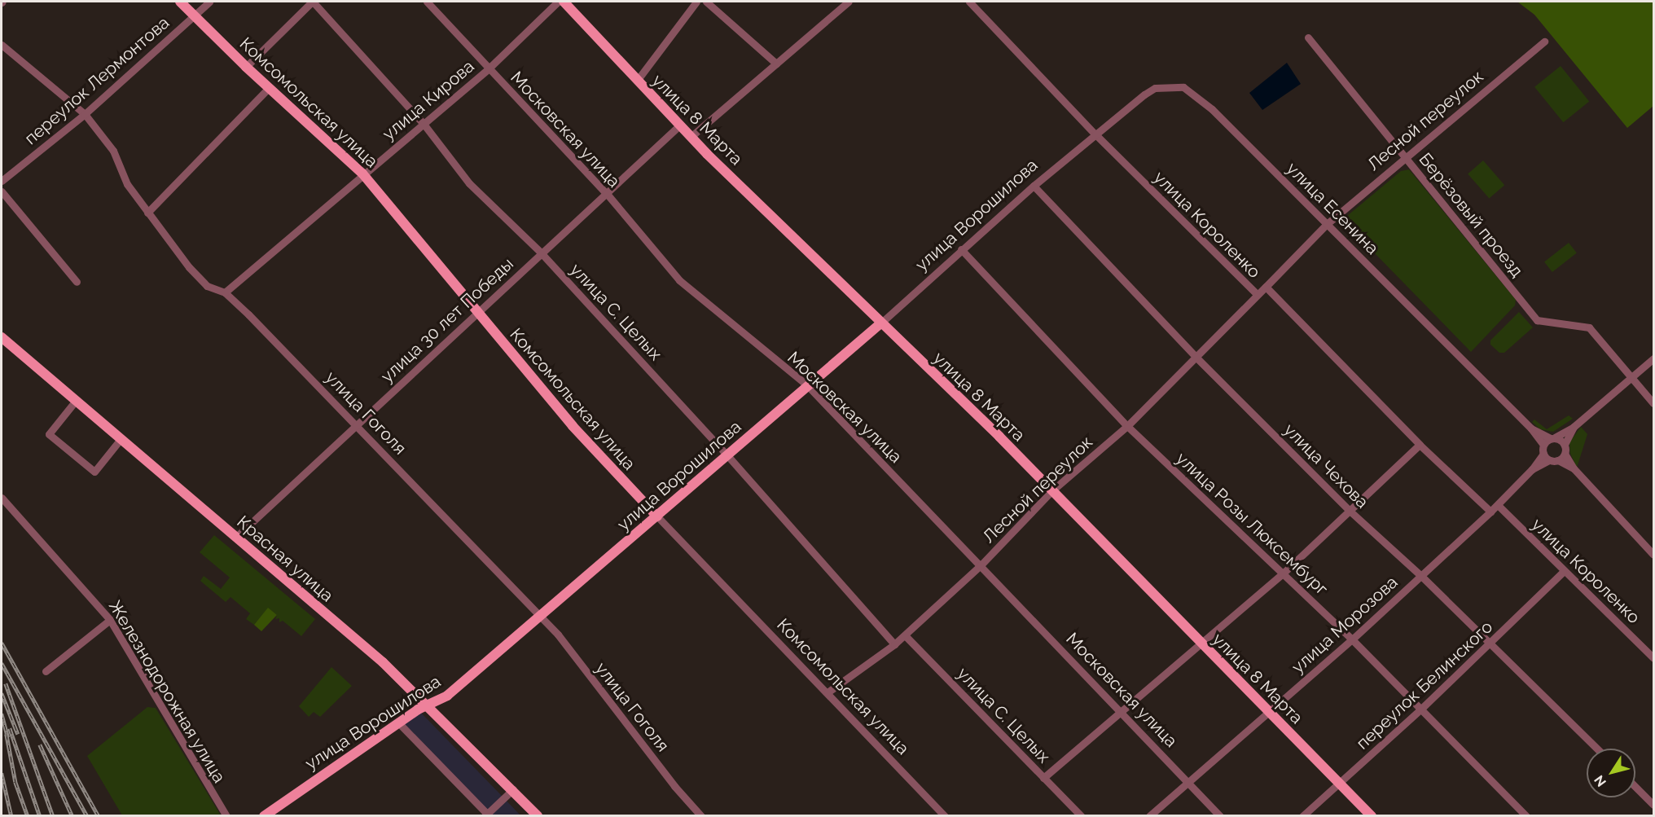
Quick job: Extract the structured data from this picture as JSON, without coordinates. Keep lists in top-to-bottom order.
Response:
{
  "streets": {
    "main road": [
      "Комсомольская улица",
      "улица 8 Марта",
      "улица Ворошилова",
      "Красная улица"
    ],
    "street": [
      "переулок Лермонтова",
      "улица Кирова",
      "Лесной переулок",
      "Московская улица",
      "улица Есенина",
      "Берёзовый проезд",
      "улица Короленко",
      "улица С. Целых",
      "улица 30 лет Победы",
      "улица Гоголя",
      "улица Чехова",
      "улица Розы Люксембург",
      "улица Морозова",
      "переулок Белинского",
      "Железнодорожная улица"
    ]
  },
  "crossings": [
    ["переулок Лермонтова", "Комсомольская улица"],
    ["переулок Лермонтова", "улица Гоголя"],
    ["улица Кирова", "Комсомольская улица"],
    ["улица Кирова", "Московская улица"],
    ["улица Кирова", "улица С. Целых"],
    ["улица Кирова", "улица Гоголя"],
    ["Комсомольская улица", "Лесной переулок"],
    ["Комсомольская улица", "улица Ворошилова"],
    ["Комсомольская улица", "улица 30 лет Победы"],
    ["улица 8 Марта", "Лесной переулок"],
    ["улица 8 Марта", "улица Ворошилова"],
    ["улица 8 Марта", "улица 30 лет Победы"],
    ["улица 8 Марта", "улица Морозова"],
    ["улица 8 Марта", "переулок Белинского"],
    ["Лесной переулок", "Московская улица"],
    ["Лесной переулок", "улица Есенина"],
    ["Лесной переулок", "Берёзовый проезд"],
    ["Лесной переулок", "улица Короленко"],
    ["Лесной переулок", "улица С. Целых"],
    ["Лесной переулок", "улица Чехова"],
    ["Лесной переулок", "улица Розы Люксембург"],
    ["Московская улица", "улица Ворошилова"],
    ["Московская улица", "улица 30 лет Победы"],
    ["Московская улица", "улица Морозова"],
    ["улица Есенина", "улица Ворошилова"],
    ["улица Есенина", "улица Короленко"],
    ["улица Ворошилова", "улица Короленко"],
    ["улица Ворошилова", "улица С. Целых"],
    ["улица Ворошилова", "улица Гоголя"],
    ["улица Ворошилова", "улица Чехова"],
    ["улица Ворошилова", "улица Розы Люксембург"],
    ["улица Ворошилова", "Красная улица"],
    ["улица Короленко", "улица Морозова"],
    ["улица Короленко", "переулок Белинского"],
    ["улица С. Целых", "улица 30 лет Победы"],
    ["улица 30 лет Победы", "улица Гоголя"],
    ["улица 30 лет Победы", "Красная улица"],
    ["улица Чехова", "улица Морозова"],
    ["улица Чехова", "переулок Белинского"],
    ["улица Розы Люксембург", "улица Морозова"],
    ["улица Розы Люксембург", "переулок Белинского"]
  ],
  "north": "bottom left"
}
